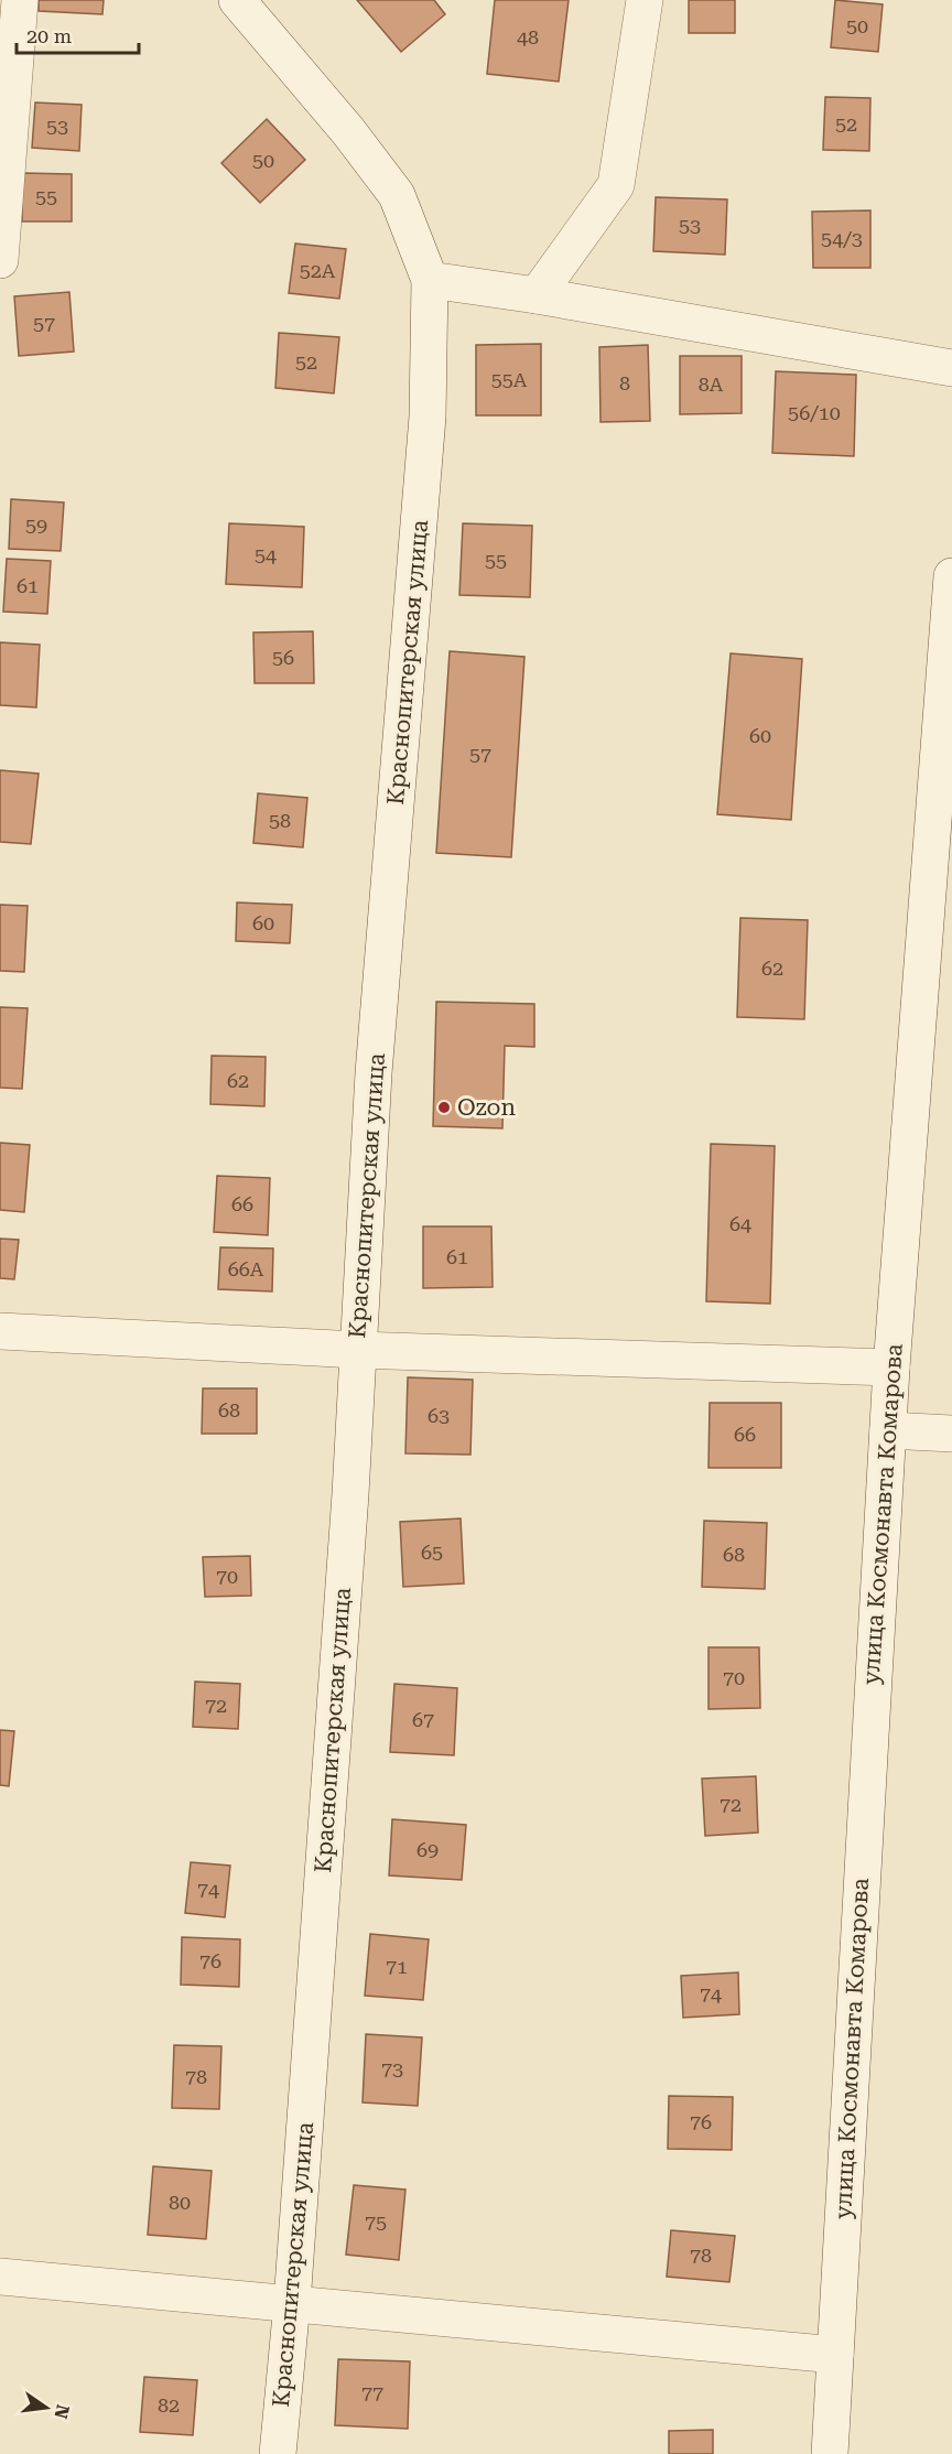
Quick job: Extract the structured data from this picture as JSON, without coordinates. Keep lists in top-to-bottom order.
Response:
{
  "streets": {
    "main road": ["Краснопитерская улица", "улица Космонавта Комарова"]
  },
  "places": ["Ozon"],
  "house_numbers": [
    "50",
    "48",
    "52",
    "53",
    "50",
    "55",
    "53",
    "54/3",
    "52А",
    "57",
    "52",
    "55А",
    "8",
    "8А",
    "56/10",
    "59",
    "54",
    "55",
    "61",
    "56",
    "60",
    "57",
    "58",
    "60",
    "62",
    "62",
    "66",
    "64",
    "61",
    "66А",
    "68",
    "63",
    "66",
    "65",
    "68",
    "70",
    "70",
    "72",
    "67",
    "72",
    "69",
    "74",
    "76",
    "71",
    "74",
    "73",
    "78",
    "76",
    "80",
    "75",
    "78",
    "77",
    "82"
  ],
  "scale_bar": "20 m",
  "north": "right"
}
